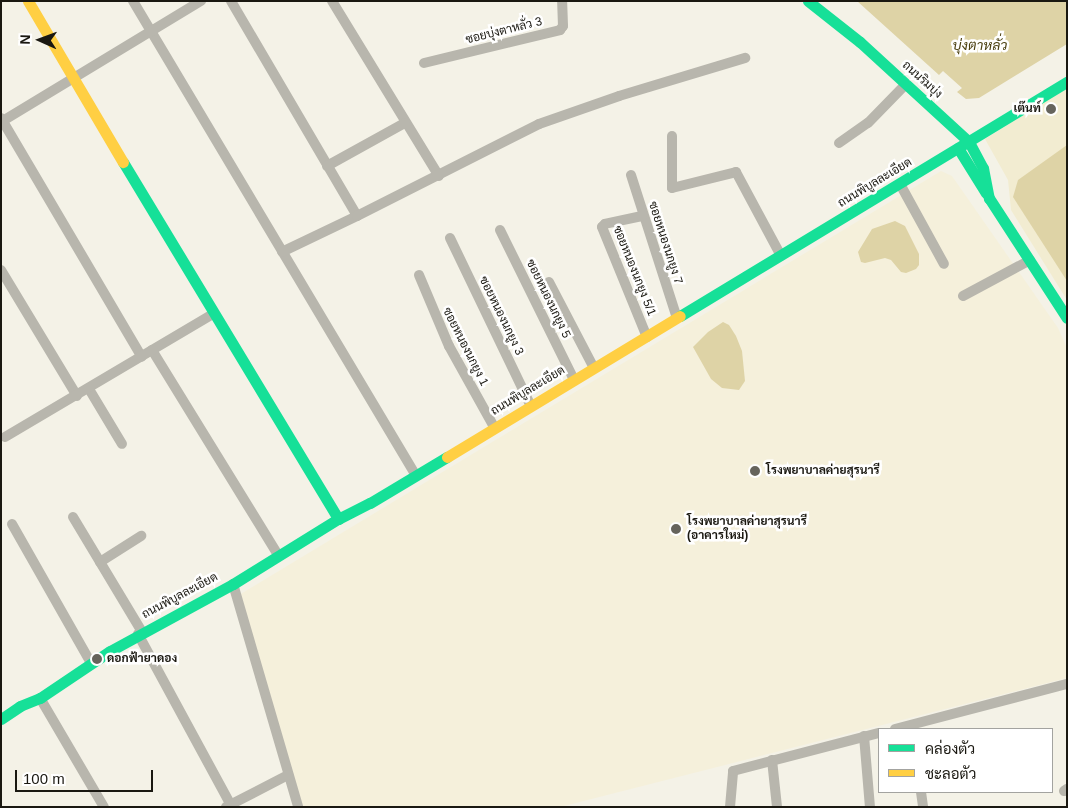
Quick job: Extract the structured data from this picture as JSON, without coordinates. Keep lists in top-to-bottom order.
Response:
{
  "streets": {
    "main road": ["ถนนริมบุ่ง", "ถนนพิบูลละเอียด"],
    "street": [
      "ซอยบุ่งตาหลั่ว 3",
      "ซอยหนองนกยูง 7",
      "ซอยหนองนกยูง 5/1",
      "ซอยหนองนกยูง 5",
      "ซอยหนองนกยูง 3",
      "ซอยหนองนกยูง 1"
    ]
  },
  "crossings": [
    ["ถนนริมบุ่ง", "ถนนพิบูลละเอียด"],
    ["ถนนพิบูลละเอียด", "ซอยหนองนกยูง 7"],
    ["ถนนพิบูลละเอียด", "ซอยหนองนกยูง 5/1"],
    ["ถนนพิบูลละเอียด", "ซอยหนองนกยูง 5"],
    ["ถนนพิบูลละเอียด", "ซอยหนองนกยูง 3"],
    ["ถนนพิบูลละเอียด", "ซอยหนองนกยูง 1"],
    ["ซอยหนองนกยูง 7", "ซอยหนองนกยูง 5/1"]
  ],
  "water": ["บุ่งตาหลั่ว"],
  "places": [
    "เต๊นท์",
    "โรงพยาบาลค่ายสุรนารี",
    "โรงพยาบาลค่ายาสุรนารี (อาคารใหม่)",
    "ดอกฟ้ายาดอง"
  ],
  "legend": ["คล่องตัว", "ชะลอตัว"],
  "scale_bar": "100 m",
  "north": "left"
}
